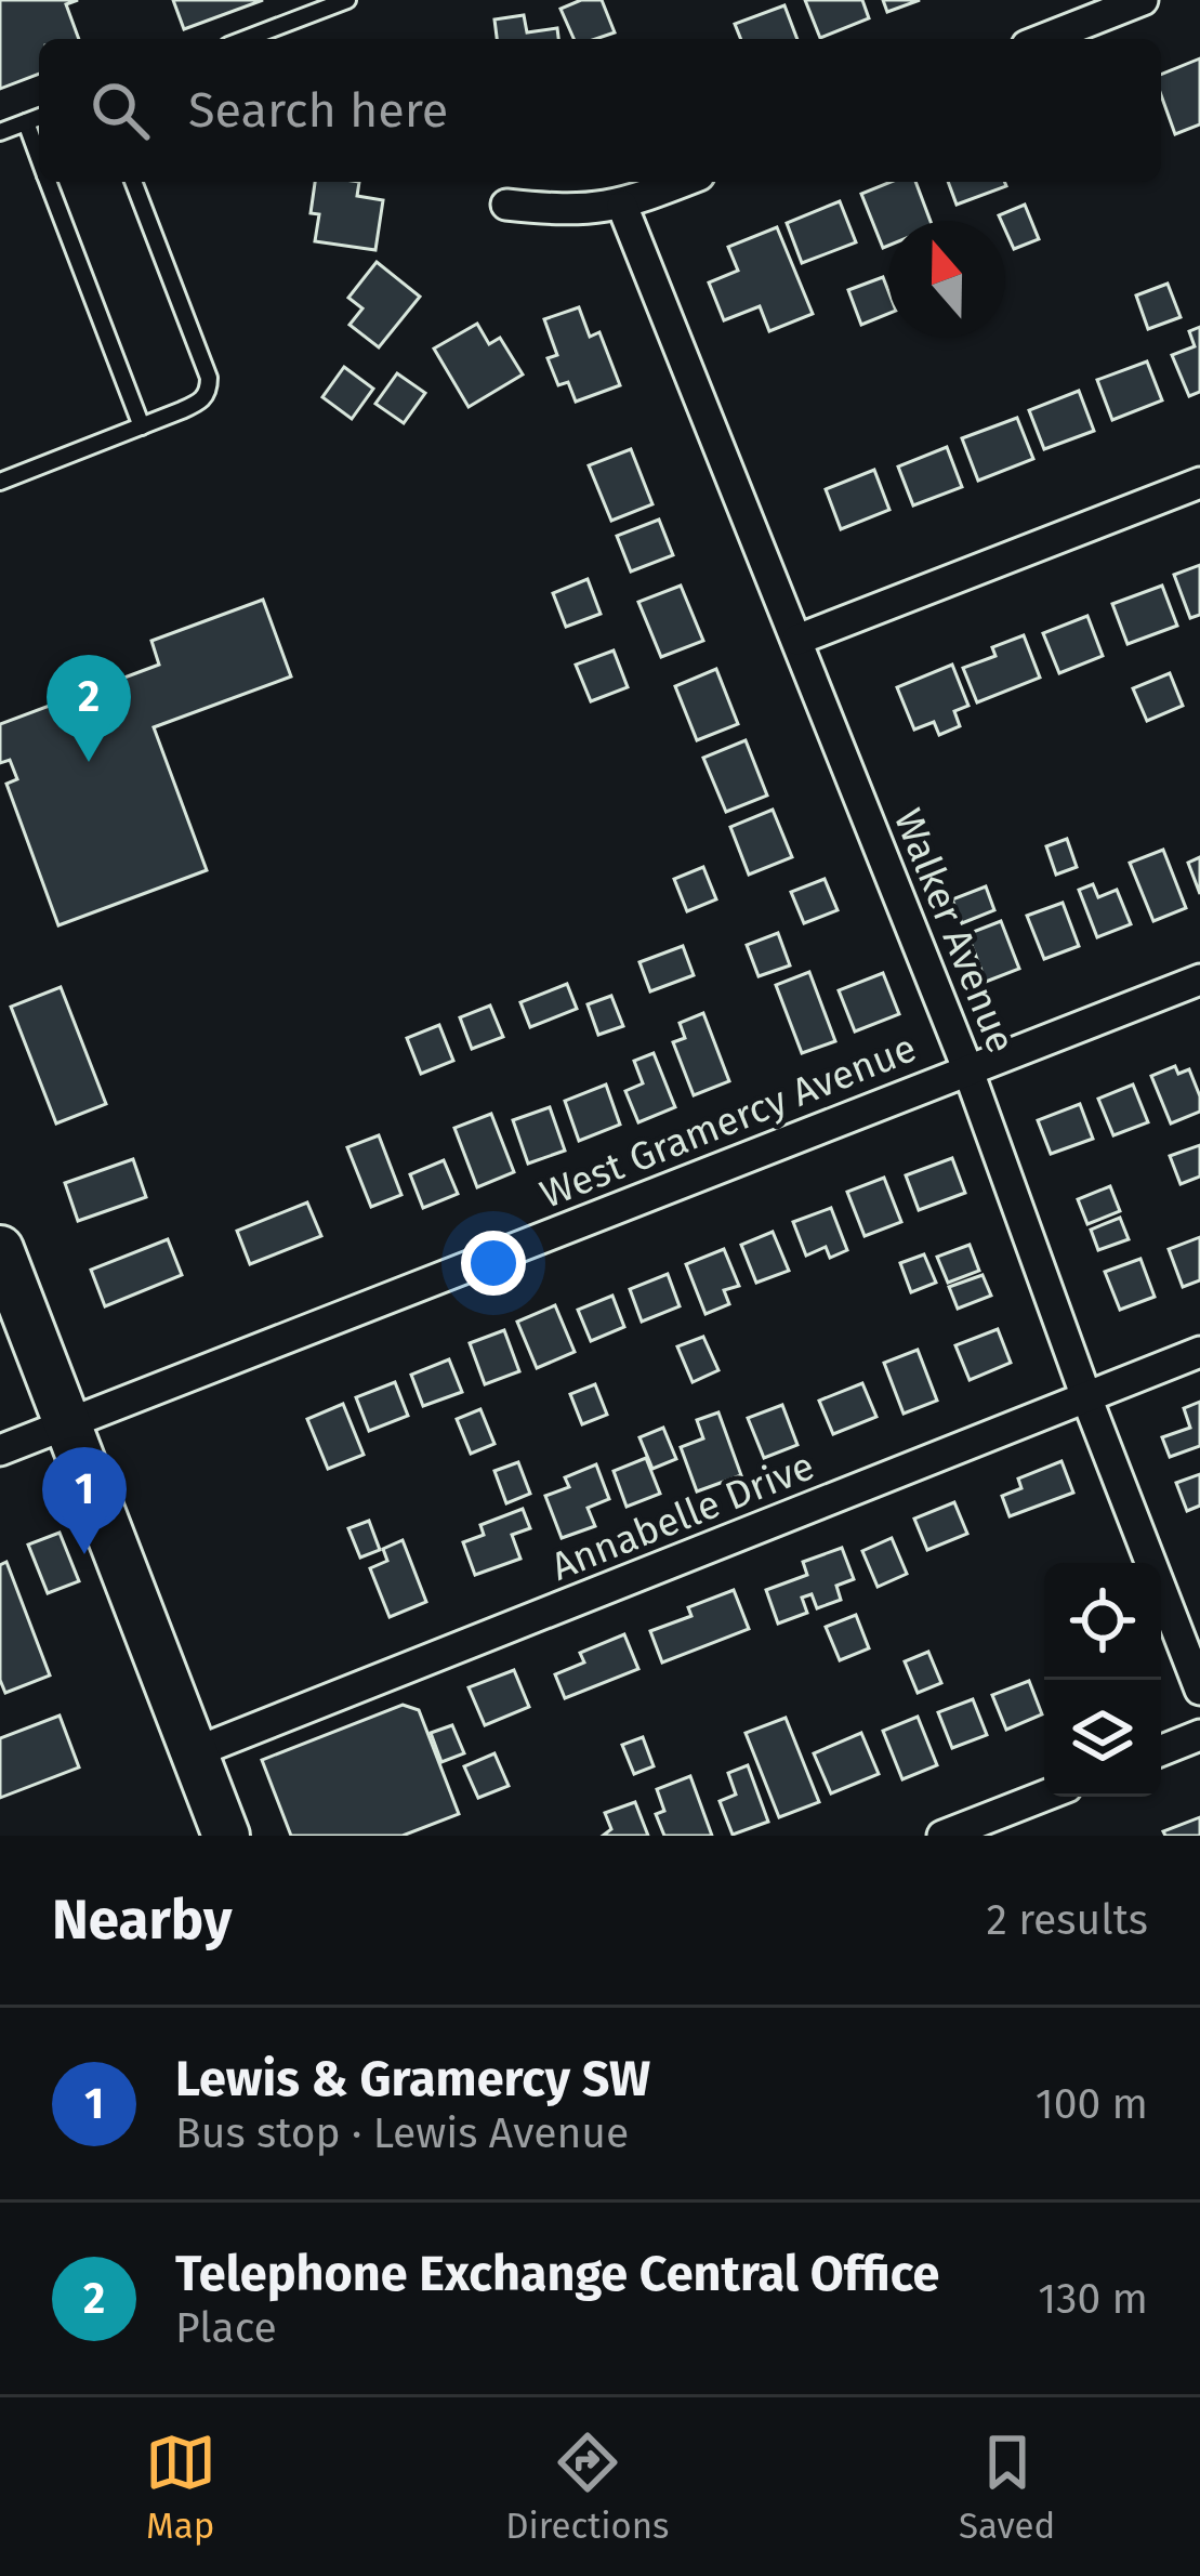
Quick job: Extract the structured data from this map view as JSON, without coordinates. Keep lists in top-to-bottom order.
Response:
{
  "streets": {
    "street": ["Walker Avenue", "West Gramercy Avenue", "Annabelle Drive"]
  },
  "crossings": [
    ["Walker Avenue", "West Gramercy Avenue"],
    ["Walker Avenue", "Annabelle Drive"]
  ],
  "north": "top",
  "page": {
    "search": "Search here",
    "pins": ["2", "1"],
    "heading": ["Nearby", "2 results"],
    "list": [
      {
        "mark": "1",
        "name": "Lewis & Gramercy SW",
        "note": "Bus stop · Lewis Avenue",
        "value": "100 m"
      },
      {
        "mark": "2",
        "name": "Telephone Exchange Central Office",
        "note": "Place",
        "value": "130 m"
      }
    ],
    "nav": ["Map", "Directions", "Saved"]
  }
}
